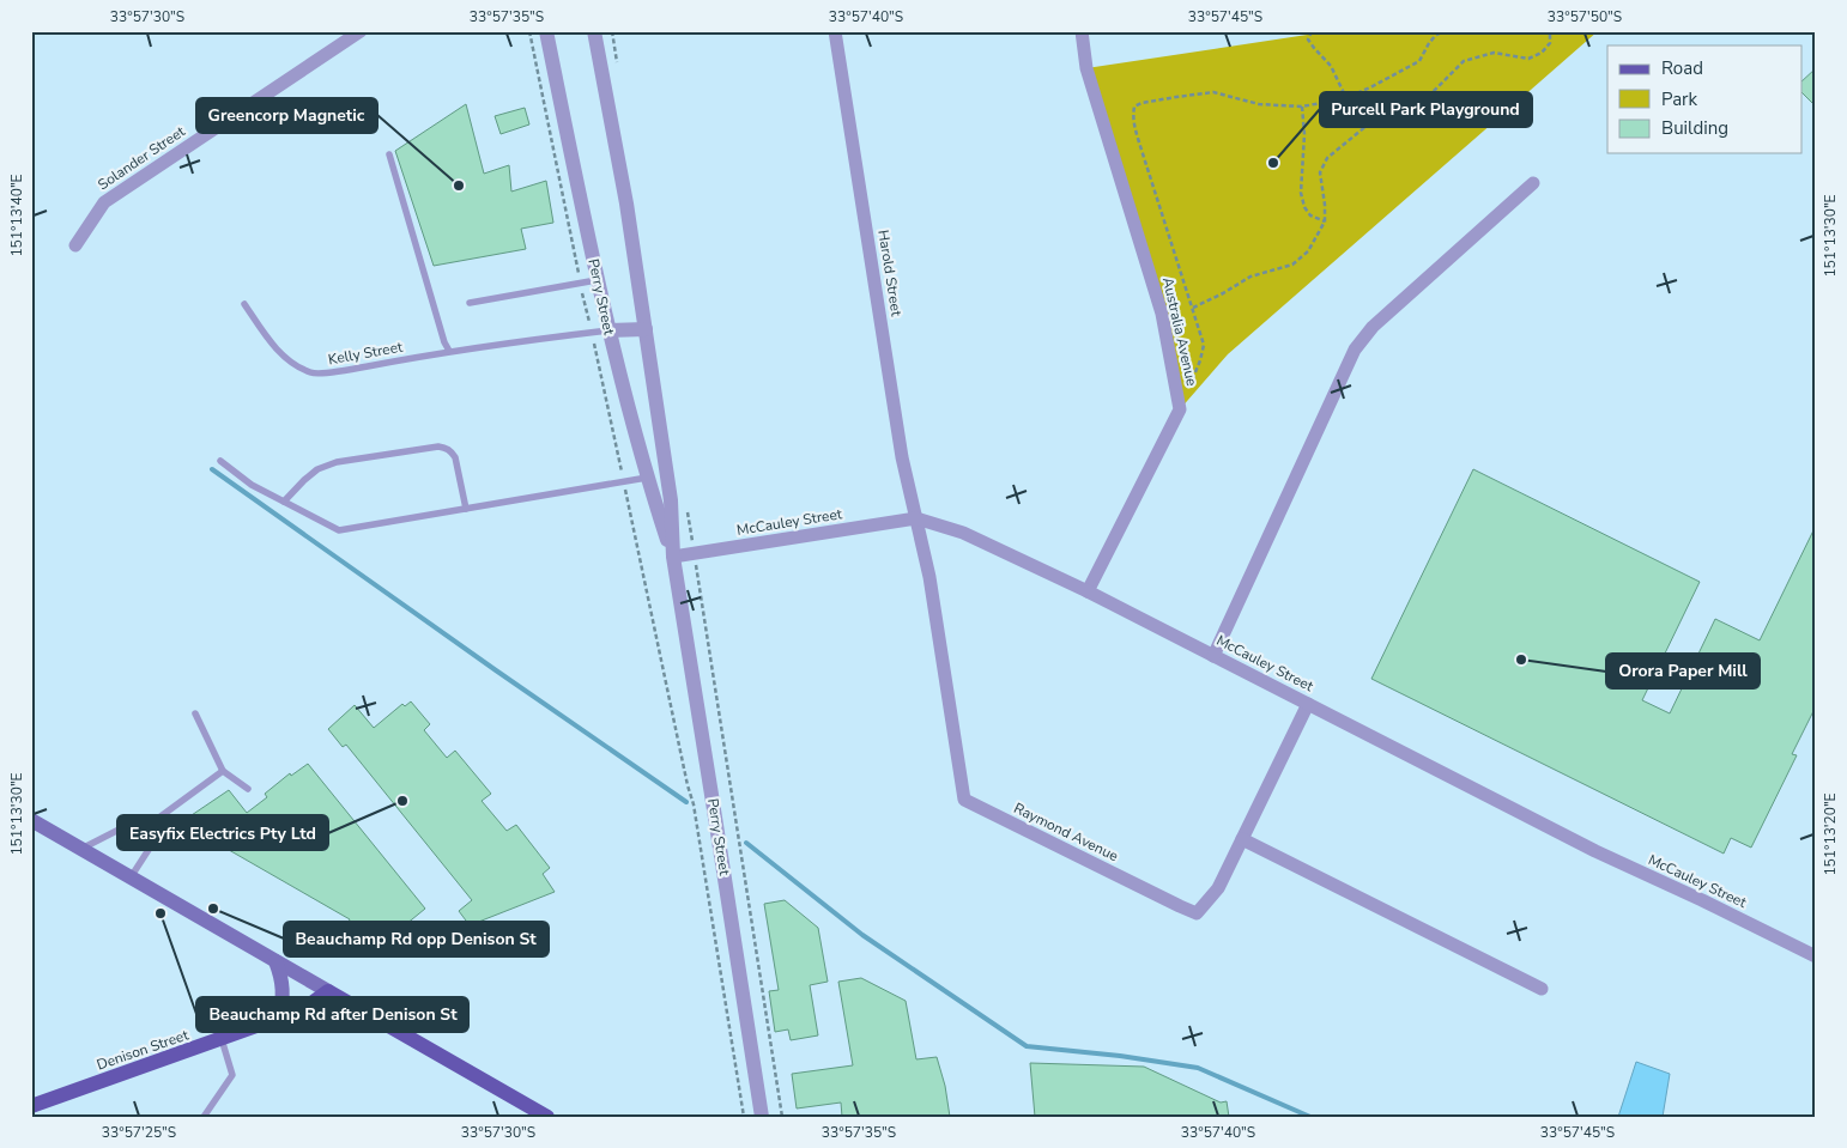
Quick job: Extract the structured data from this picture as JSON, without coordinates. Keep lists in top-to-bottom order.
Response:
{
  "streets": {
    "main road": ["Denison Street"],
    "street": [
      "Solander Street",
      "Harold Street",
      "Perry Street",
      "Australia Avenue",
      "McCauley Street",
      "Raymond Avenue"
    ],
    "lane": ["Kelly Street"]
  },
  "crossings": [
    ["Harold Street", "McCauley Street"],
    ["Harold Street", "Raymond Avenue"],
    ["Perry Street", "Kelly Street"],
    ["Perry Street", "McCauley Street"],
    ["Australia Avenue", "McCauley Street"],
    ["McCauley Street", "Raymond Avenue"]
  ],
  "places": [
    "Purcell Park Playground",
    "Greencorp Magnetic",
    "Orora Paper Mill",
    "Easyfix Electrics Pty Ltd",
    "Beauchamp Rd opp Denison St",
    "Beauchamp Rd after Denison St"
  ],
  "legend": ["Road", "Park", "Building"],
  "coordinates": [
    "33°57'30\"S",
    "33°57'35\"S",
    "33°57'40\"S",
    "33°57'45\"S",
    "33°57'50\"S",
    "151°13'40\"E",
    "151°13'30\"E",
    "151°13'20\"E",
    "33°57'25\"S"
  ]
}
